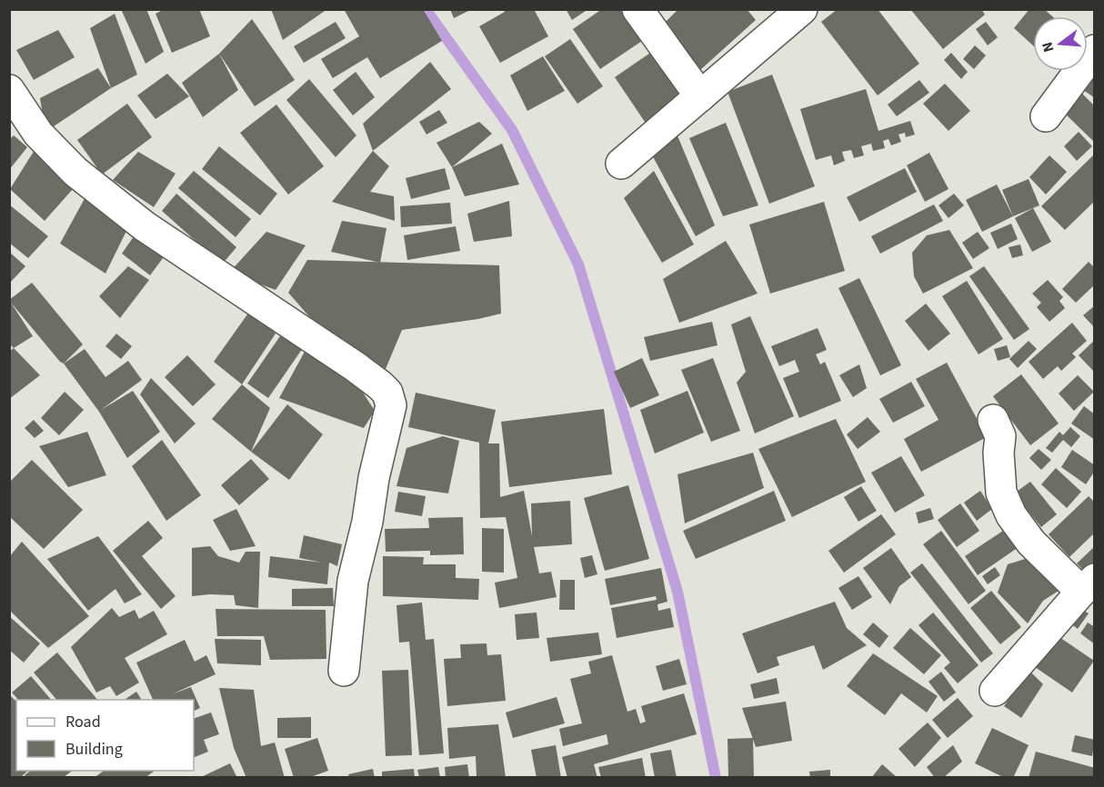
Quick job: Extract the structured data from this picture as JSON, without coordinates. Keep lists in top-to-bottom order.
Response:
{
  "legend": ["Road", "Building"],
  "north": "left"
}
